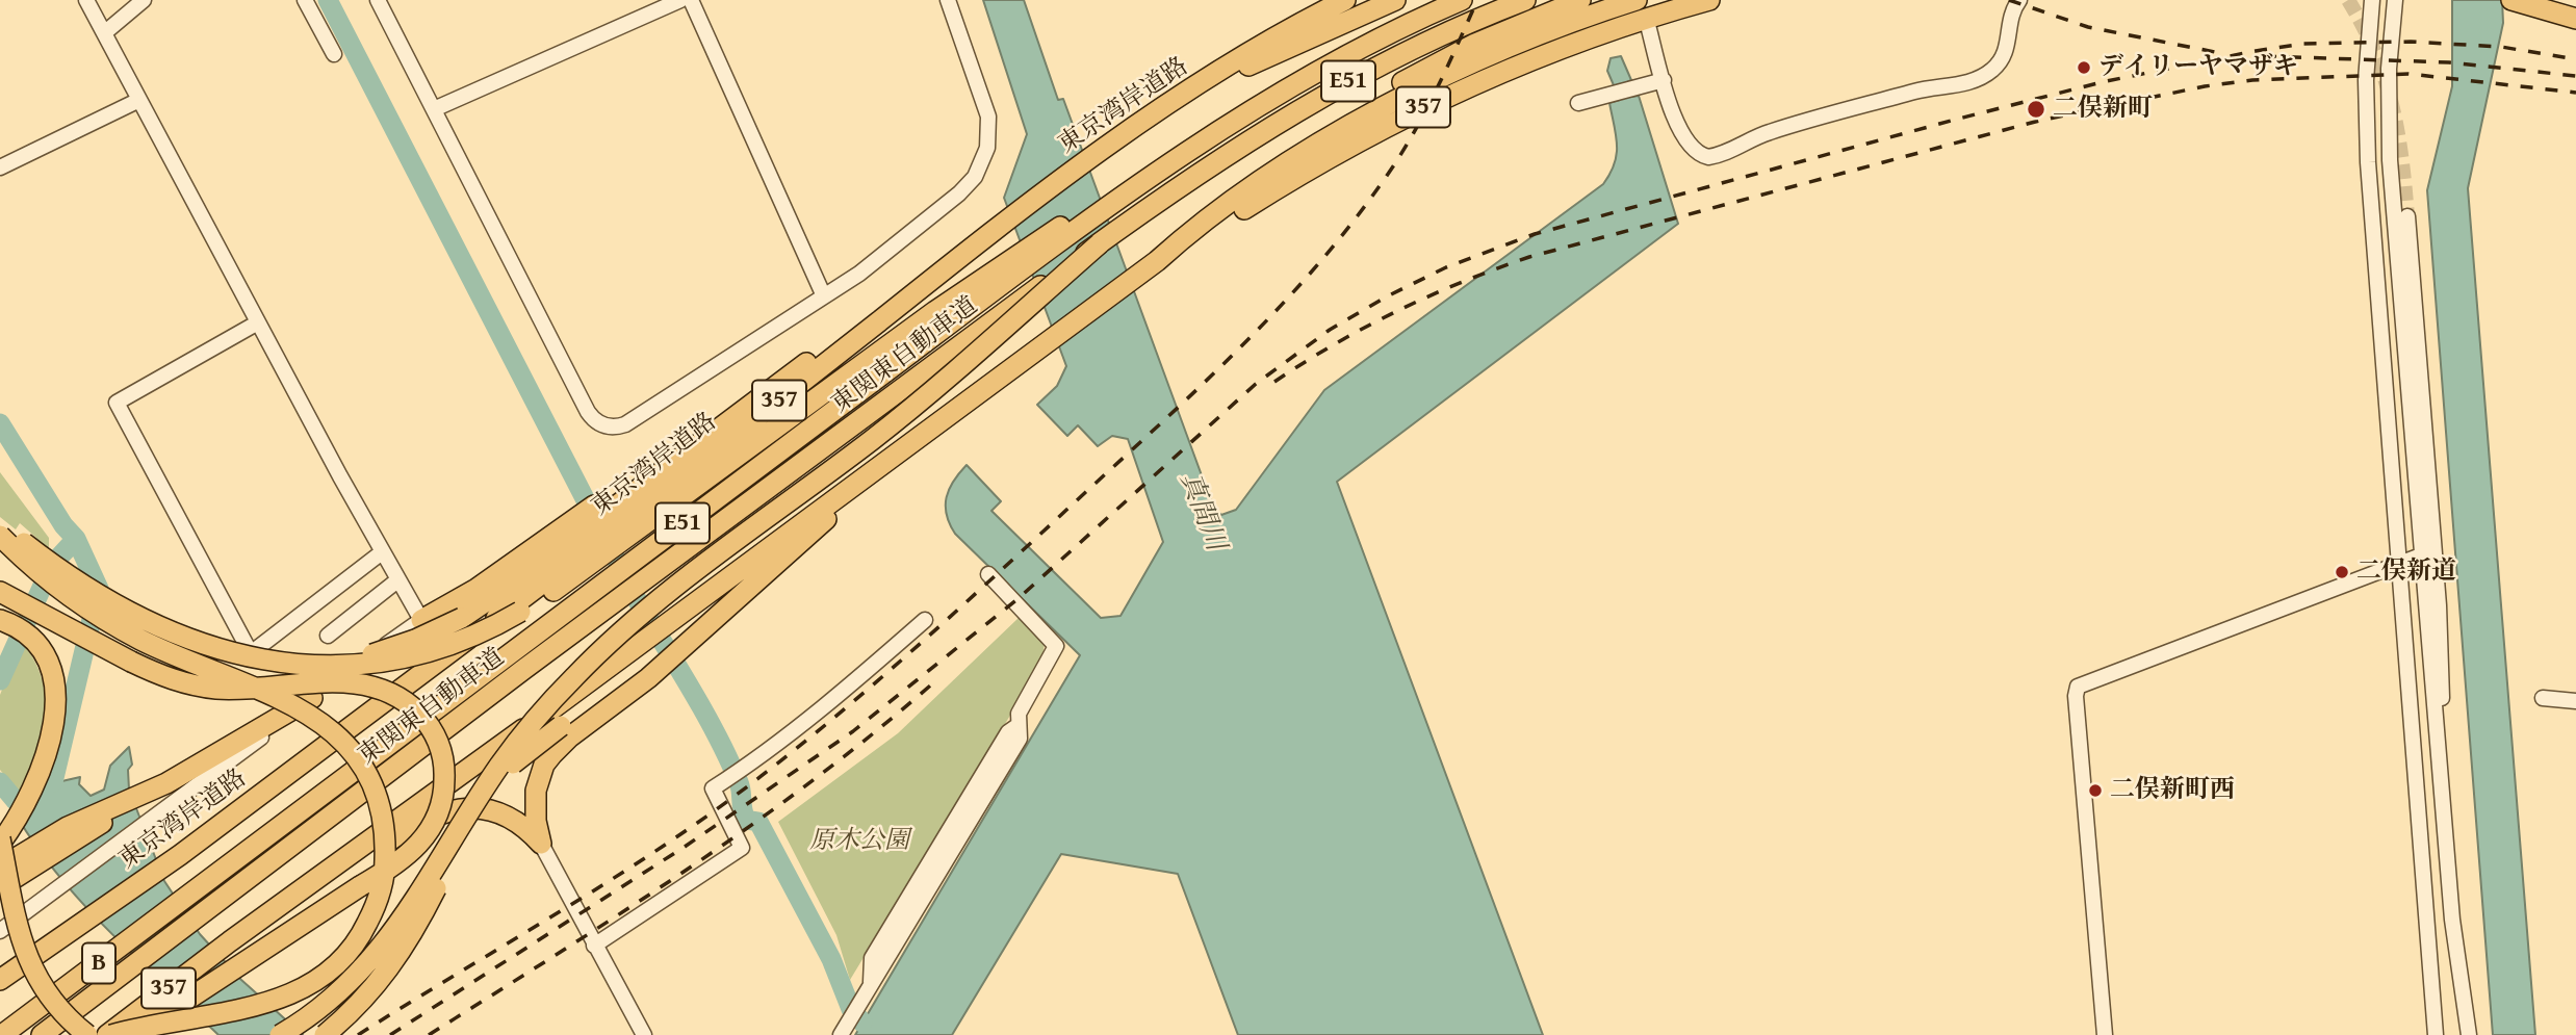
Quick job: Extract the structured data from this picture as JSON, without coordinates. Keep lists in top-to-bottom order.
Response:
{
  "streets": {
    "highway": [
      "E51",
      "東京湾岸道路",
      "357",
      "東関東自動車道",
      "B"
    ]
  },
  "crossings": [
    ["東関東自動車道", "B"]
  ],
  "water": ["真間川"],
  "parks": ["原木公園"],
  "places": [
    "デイリーヤマザキ",
    "二俣新町",
    "二俣新道",
    "二俣新町西"
  ]
}
